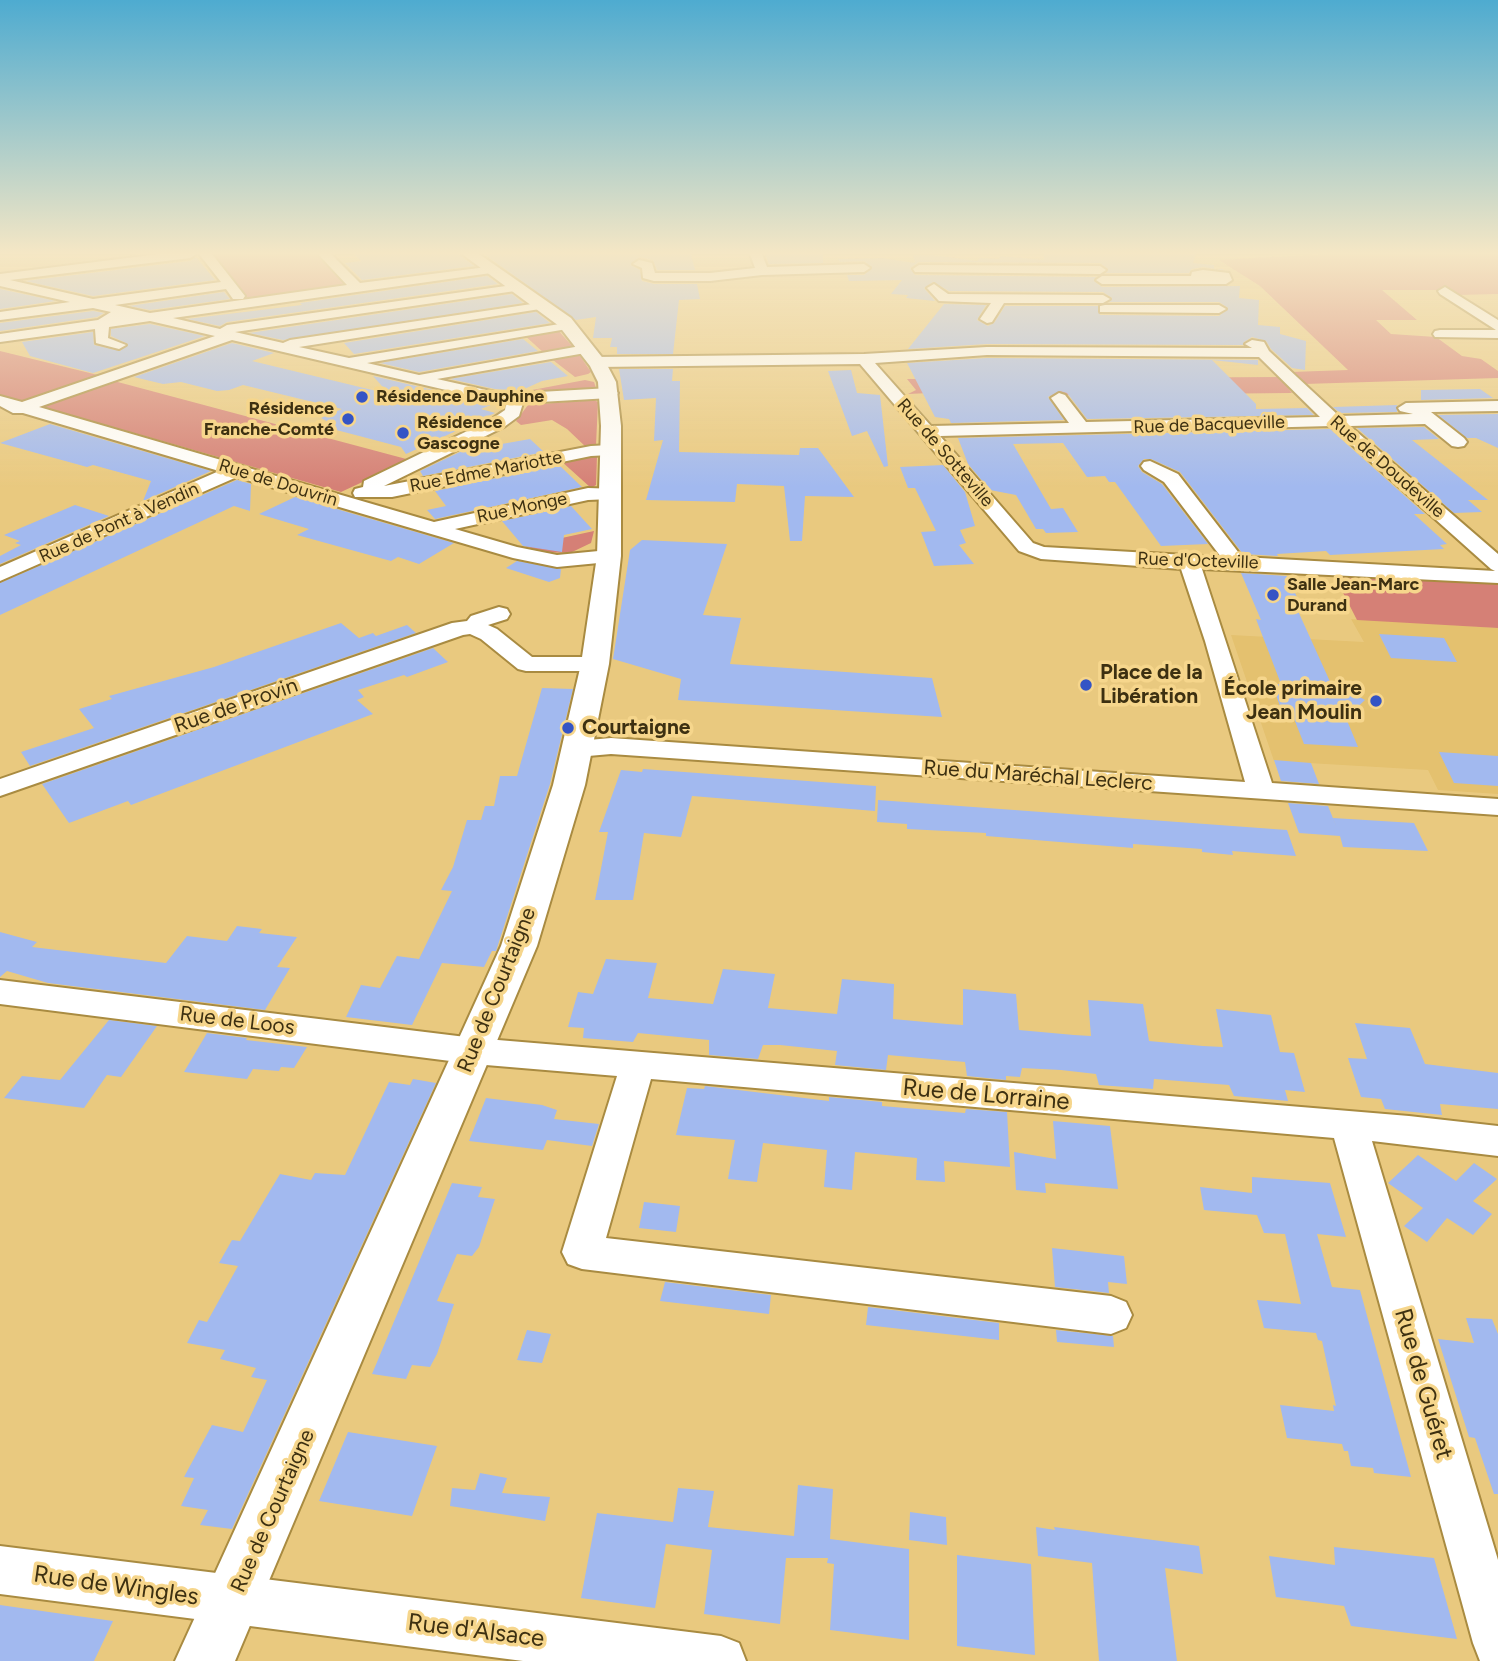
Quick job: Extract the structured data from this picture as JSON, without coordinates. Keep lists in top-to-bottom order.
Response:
{
  "streets": {
    "street": [
      "Rue de Bacqueville",
      "Rue de Sotteville",
      "Rue de Doudeville",
      "Rue Edme Mariotte",
      "Rue de Douvrin",
      "Rue Monge",
      "Rue de Pont à Vendin",
      "Rue d'Octeville",
      "Rue de Provin",
      "Rue du Maréchal Leclerc",
      "Rue de Courtaigne",
      "Rue de Loos",
      "Rue de Lorraine",
      "Rue de Guéret",
      "Rue de Wingles",
      "Rue d'Alsace"
    ]
  },
  "crossings": [
    ["Rue de Bacqueville", "Rue de Sotteville"],
    ["Rue de Bacqueville", "Rue de Doudeville"],
    ["Rue de Sotteville", "Rue d'Octeville"],
    ["Rue Edme Mariotte", "Rue de Courtaigne"],
    ["Rue de Douvrin", "Rue Monge"],
    ["Rue de Douvrin", "Rue de Pont à Vendin"],
    ["Rue de Douvrin", "Rue de Courtaigne"],
    ["Rue Monge", "Rue de Courtaigne"],
    ["Rue du Maréchal Leclerc", "Rue de Courtaigne"],
    ["Rue de Courtaigne", "Rue de Loos"],
    ["Rue de Courtaigne", "Rue de Lorraine"],
    ["Rue de Courtaigne", "Rue de Wingles"],
    ["Rue de Courtaigne", "Rue d'Alsace"],
    ["Rue de Loos", "Rue de Lorraine"],
    ["Rue de Lorraine", "Rue de Guéret"],
    ["Rue de Wingles", "Rue d'Alsace"]
  ],
  "places": [
    "Résidence Dauphine",
    "Résidence Franche-Comté",
    "Résidence Gascogne",
    "Salle Jean-Marc Durand",
    "Place de la Libération",
    "École primaire Jean Moulin",
    "Courtaigne"
  ]
}
